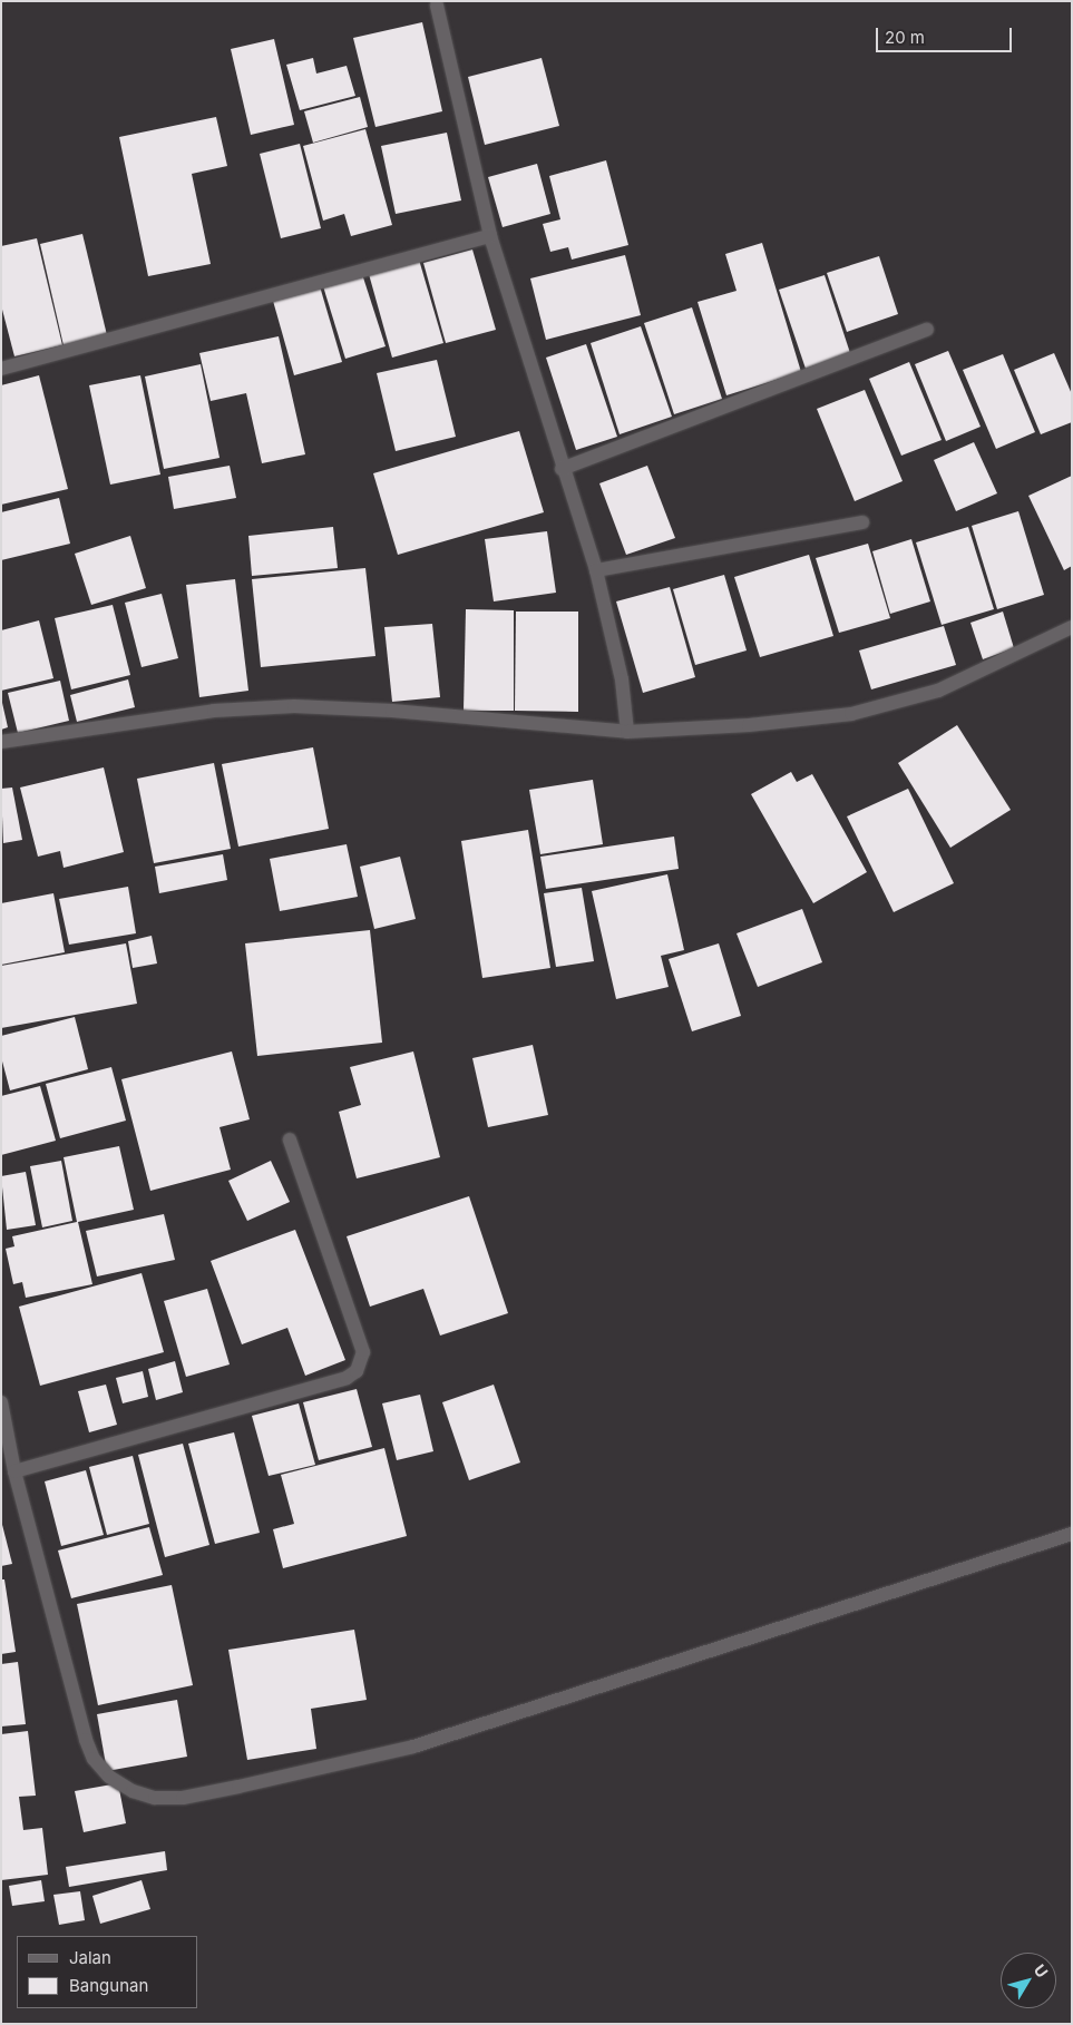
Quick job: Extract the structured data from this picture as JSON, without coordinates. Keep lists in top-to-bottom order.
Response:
{
  "legend": ["Jalan", "Bangunan"],
  "scale_bar": "20 m",
  "north": "top right"
}
